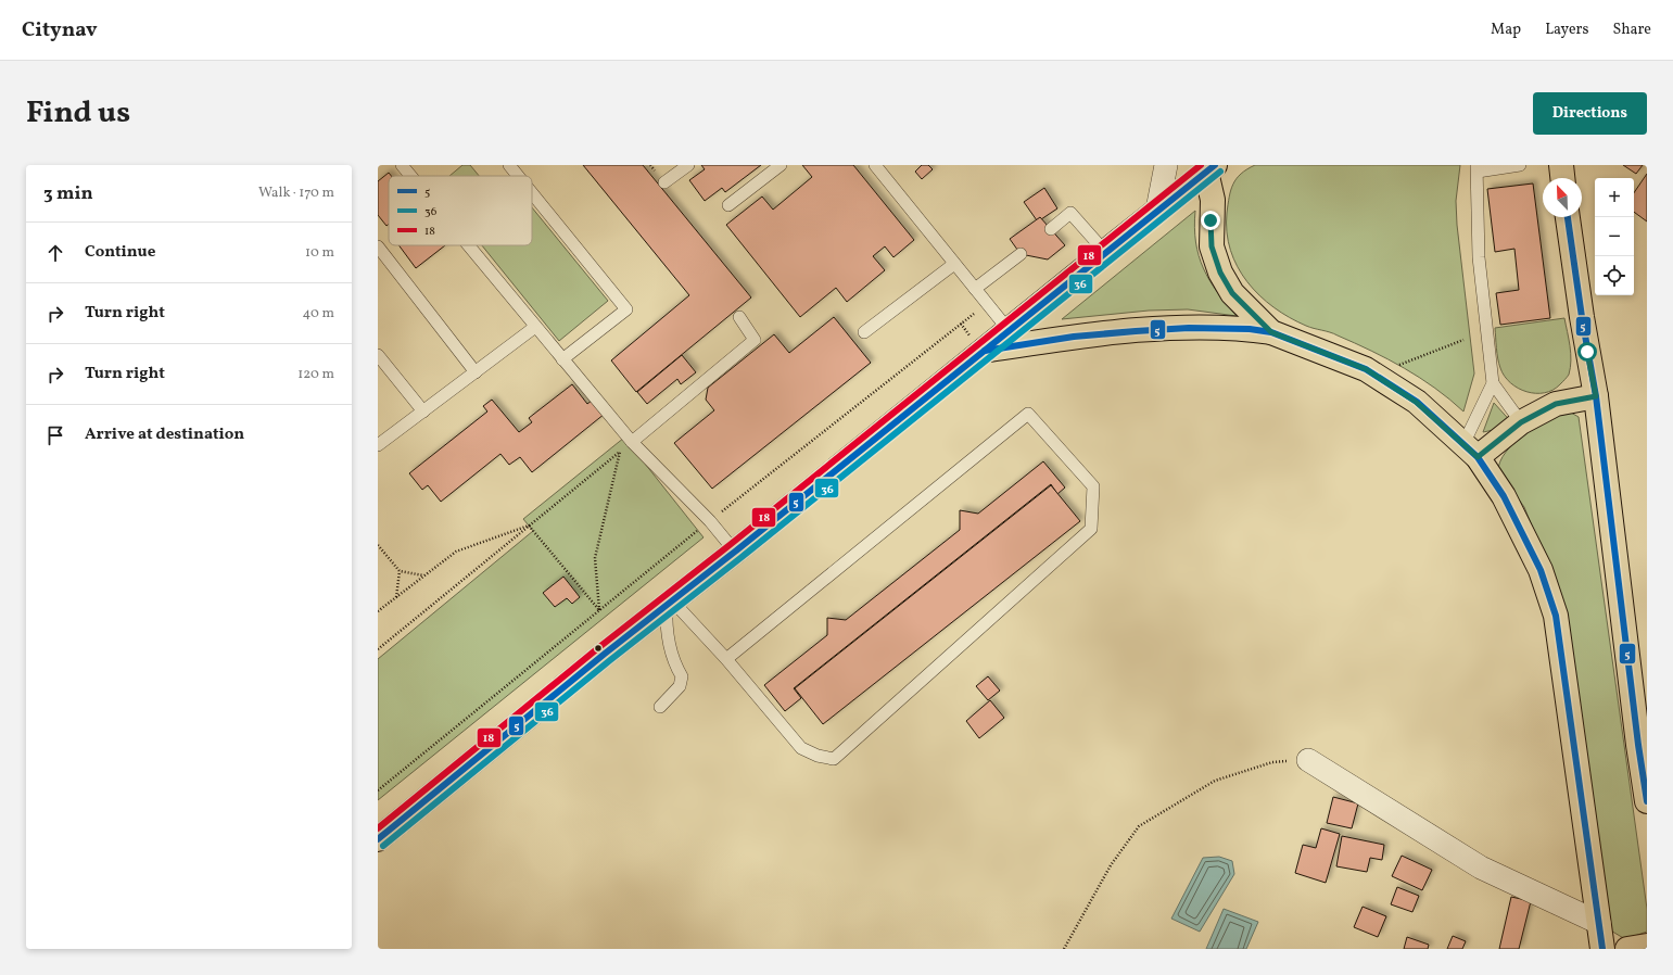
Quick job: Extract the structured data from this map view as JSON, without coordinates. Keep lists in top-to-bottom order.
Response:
{
  "lines": ["transit line 5", "transit line 18", "transit line 36"],
  "legend": ["5", "36", "18"],
  "north": "top left",
  "page": {
    "header": "Citynav",
    "nav": ["Map", "Layers", "Share"],
    "title": "Find us",
    "buttons": "Directions",
    "heading": ["3 min", "Walk · 170 m"],
    "map_buttons": ["+", "−"],
    "list": [
      ["Continue", "10 m"],
      ["Turn right", "40 m"],
      ["Turn right", "120 m"],
      "Arrive at destination"
    ]
  }
}
